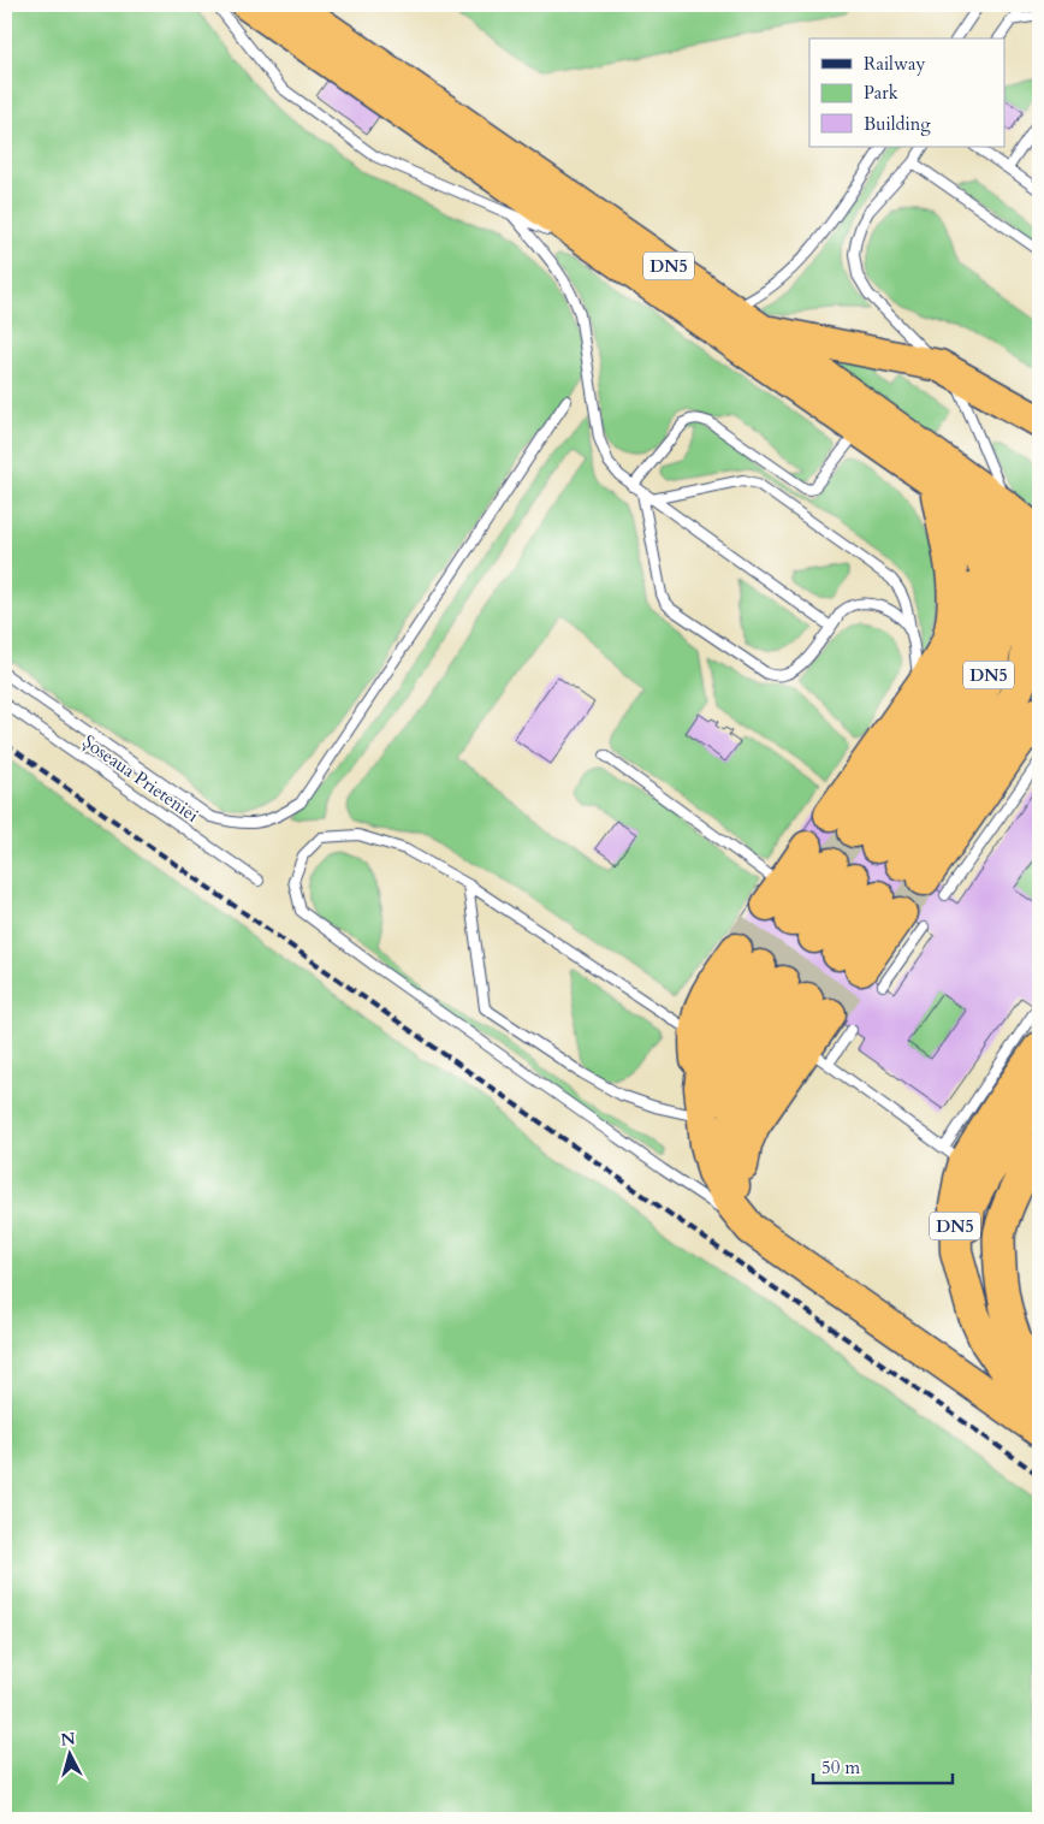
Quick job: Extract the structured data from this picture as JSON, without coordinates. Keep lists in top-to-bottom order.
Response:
{
  "streets": {
    "highway": ["DN5"],
    "lane": ["Șoseaua Prieteniei"]
  },
  "legend": ["Railway", "Park", "Building"],
  "scale_bar": "50 m",
  "north": "top"
}
